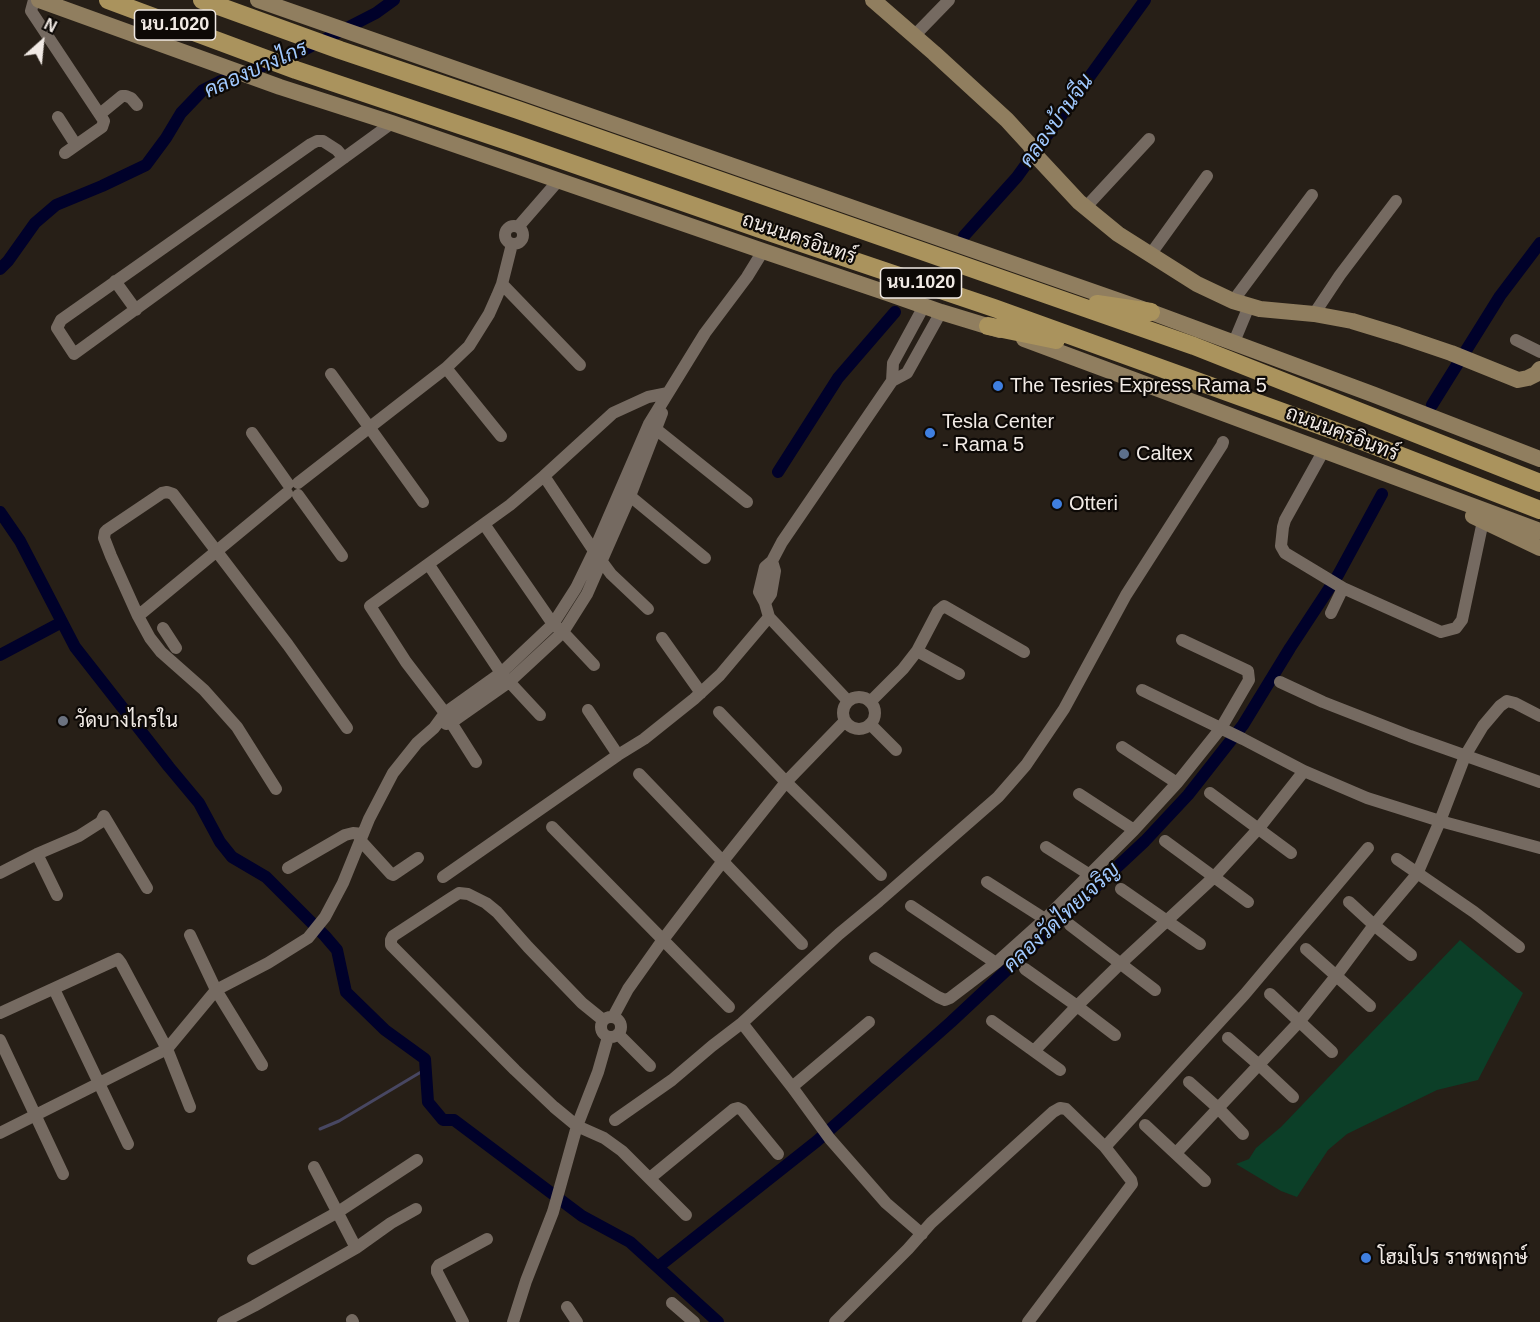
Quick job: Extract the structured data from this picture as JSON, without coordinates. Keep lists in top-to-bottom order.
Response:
{
  "streets": {
    "main road": ["นบ.1020", "ถนนนครอินทร์"]
  },
  "water": ["คลองบางไกร", "คลองบ้านจีน", "คลองวัดไทยเจริญ"],
  "places": [
    "The Tesries Express Rama 5",
    "Tesla Center - Rama 5",
    "Caltex",
    "Otteri",
    "วัดบางไกรใน",
    "โฮมโปร ราชพฤกษ์"
  ],
  "north": "top right"
}
